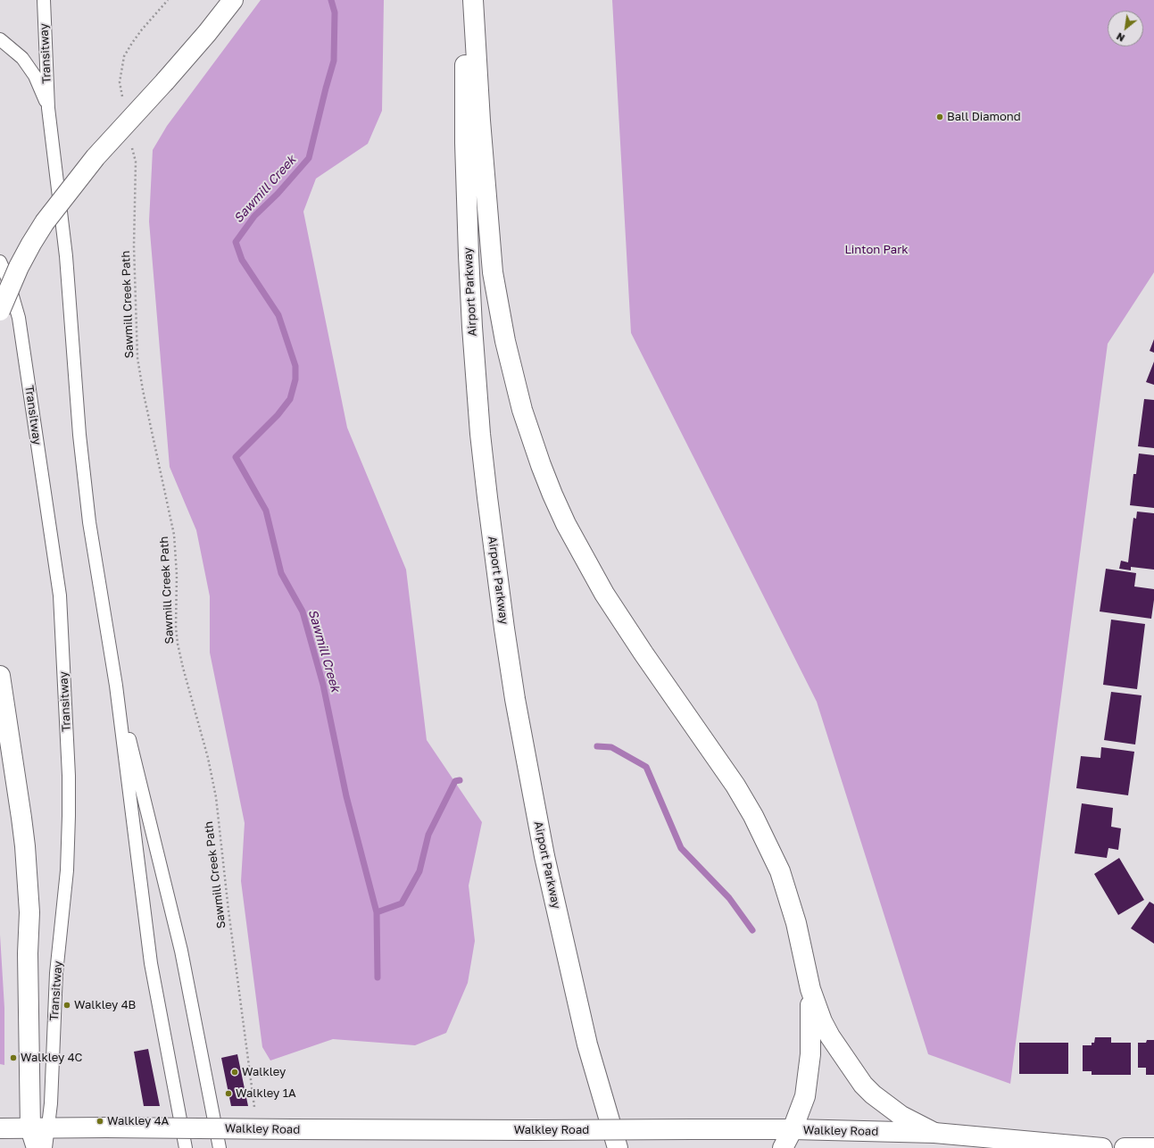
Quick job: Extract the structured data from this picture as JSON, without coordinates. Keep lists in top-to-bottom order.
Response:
{
  "streets": {
    "main road": ["Airport Parkway", "Walkley Road"],
    "lane": ["Transitway"],
    "path": ["Sawmill Creek Path"]
  },
  "crossings": [
    ["Transitway", "Walkley Road"]
  ],
  "water": ["Sawmill Creek"],
  "parks": ["Linton Park"],
  "places": [
    "Ball Diamond",
    "Walkley 4B",
    "Walkley 4C",
    "Walkley",
    "Walkley 1A",
    "Walkley 4A"
  ],
  "north": "bottom left"
}
